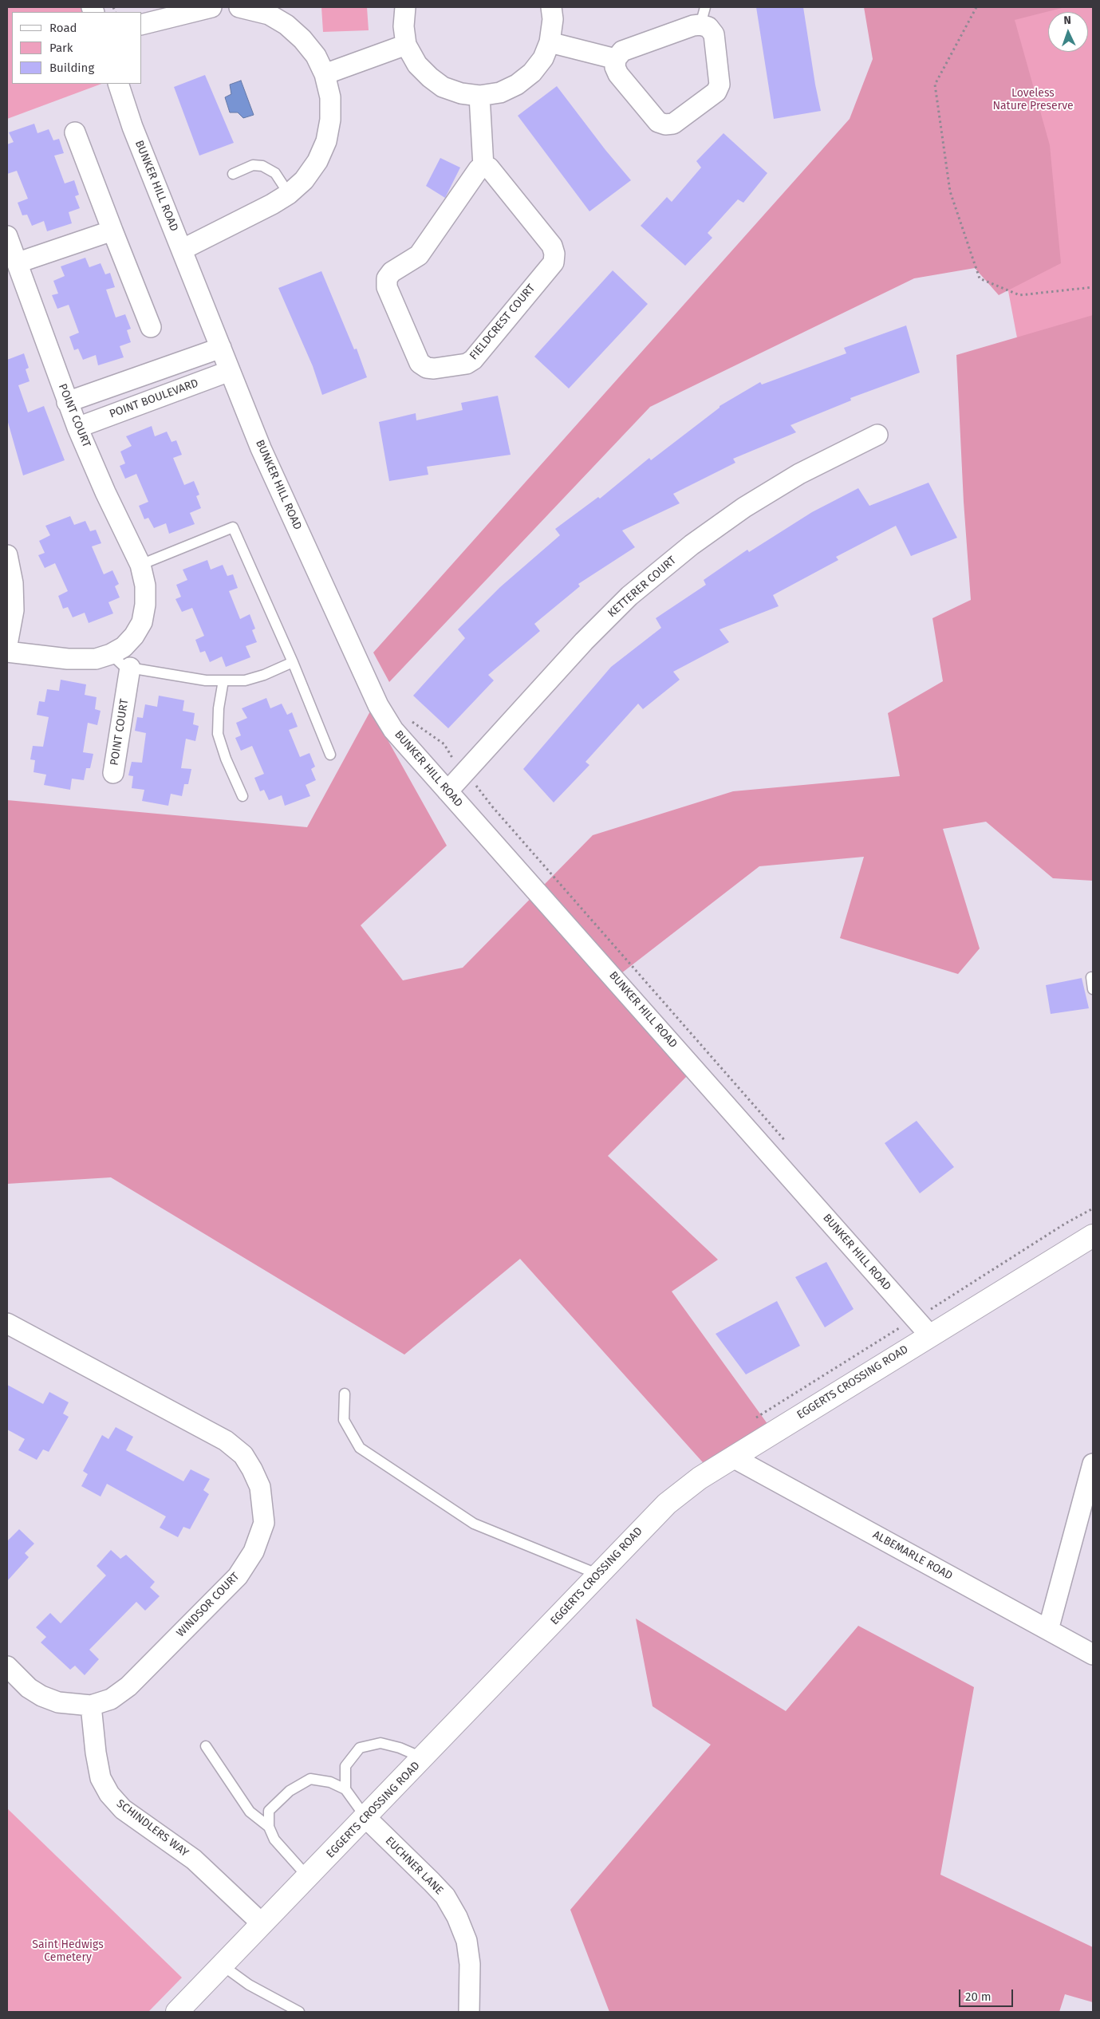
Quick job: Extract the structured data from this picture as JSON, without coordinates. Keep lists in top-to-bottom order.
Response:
{
  "streets": {
    "street": [
      "BUNKER HILL ROAD",
      "FIELDCREST COURT",
      "POINT BOULEVARD",
      "POINT COURT",
      "KETTERER COURT",
      "EGGERTS CROSSING ROAD",
      "ALBEMARLE ROAD",
      "WINDSOR COURT",
      "SCHINDLERS WAY",
      "EUCHNER LANE"
    ]
  },
  "crossings": [
    ["BUNKER HILL ROAD", "POINT BOULEVARD"],
    ["BUNKER HILL ROAD", "KETTERER COURT"],
    ["BUNKER HILL ROAD", "EGGERTS CROSSING ROAD"],
    ["POINT BOULEVARD", "POINT COURT"],
    ["EGGERTS CROSSING ROAD", "ALBEMARLE ROAD"],
    ["EGGERTS CROSSING ROAD", "SCHINDLERS WAY"],
    ["EGGERTS CROSSING ROAD", "EUCHNER LANE"],
    ["WINDSOR COURT", "SCHINDLERS WAY"]
  ],
  "parks": ["Loveless Nature Preserve", "Saint Hedwigs Cemetery"],
  "legend": ["Road", "Park", "Building"],
  "scale_bar": "20 m",
  "north": "top"
}
